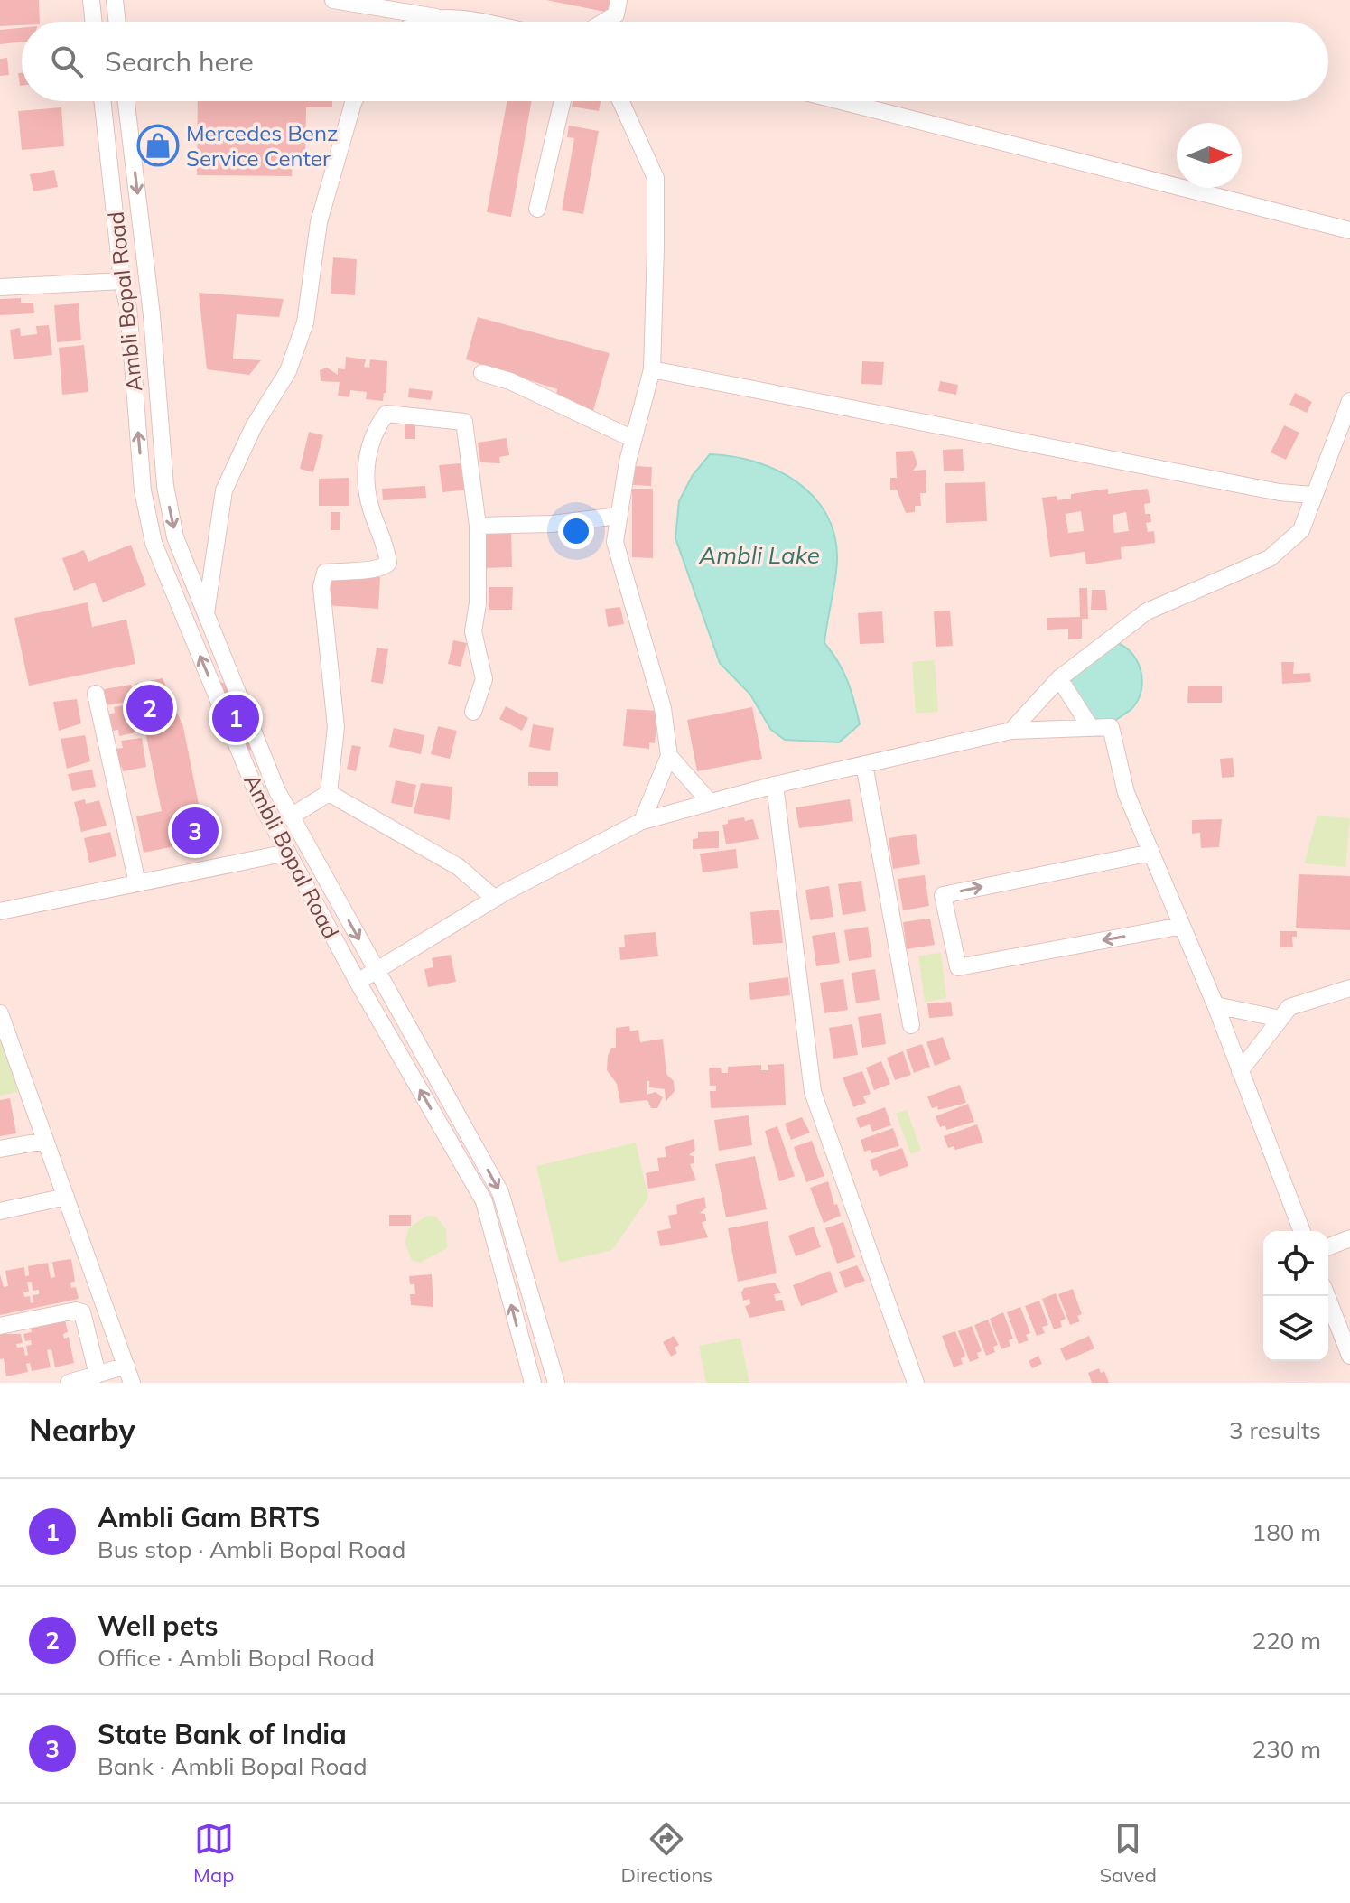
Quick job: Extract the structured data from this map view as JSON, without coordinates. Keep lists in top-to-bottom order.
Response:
{
  "streets": {
    "street": ["Ambli Bopal Road"]
  },
  "water": ["Ambli Lake"],
  "places": {
    "shop": ["Mercedes Benz Service Center"]
  },
  "north": "right",
  "page": {
    "search": "Search here",
    "pins": ["2", "1", "3"],
    "heading": ["Nearby", "3 results"],
    "list": [
      {
        "mark": "1",
        "name": "Ambli Gam BRTS",
        "note": "Bus stop · Ambli Bopal Road",
        "value": "180 m"
      },
      {
        "mark": "2",
        "name": "Well pets",
        "note": "Office · Ambli Bopal Road",
        "value": "220 m"
      },
      {
        "mark": "3",
        "name": "State Bank of India",
        "note": "Bank · Ambli Bopal Road",
        "value": "230 m"
      }
    ],
    "nav": ["Map", "Directions", "Saved"]
  }
}
